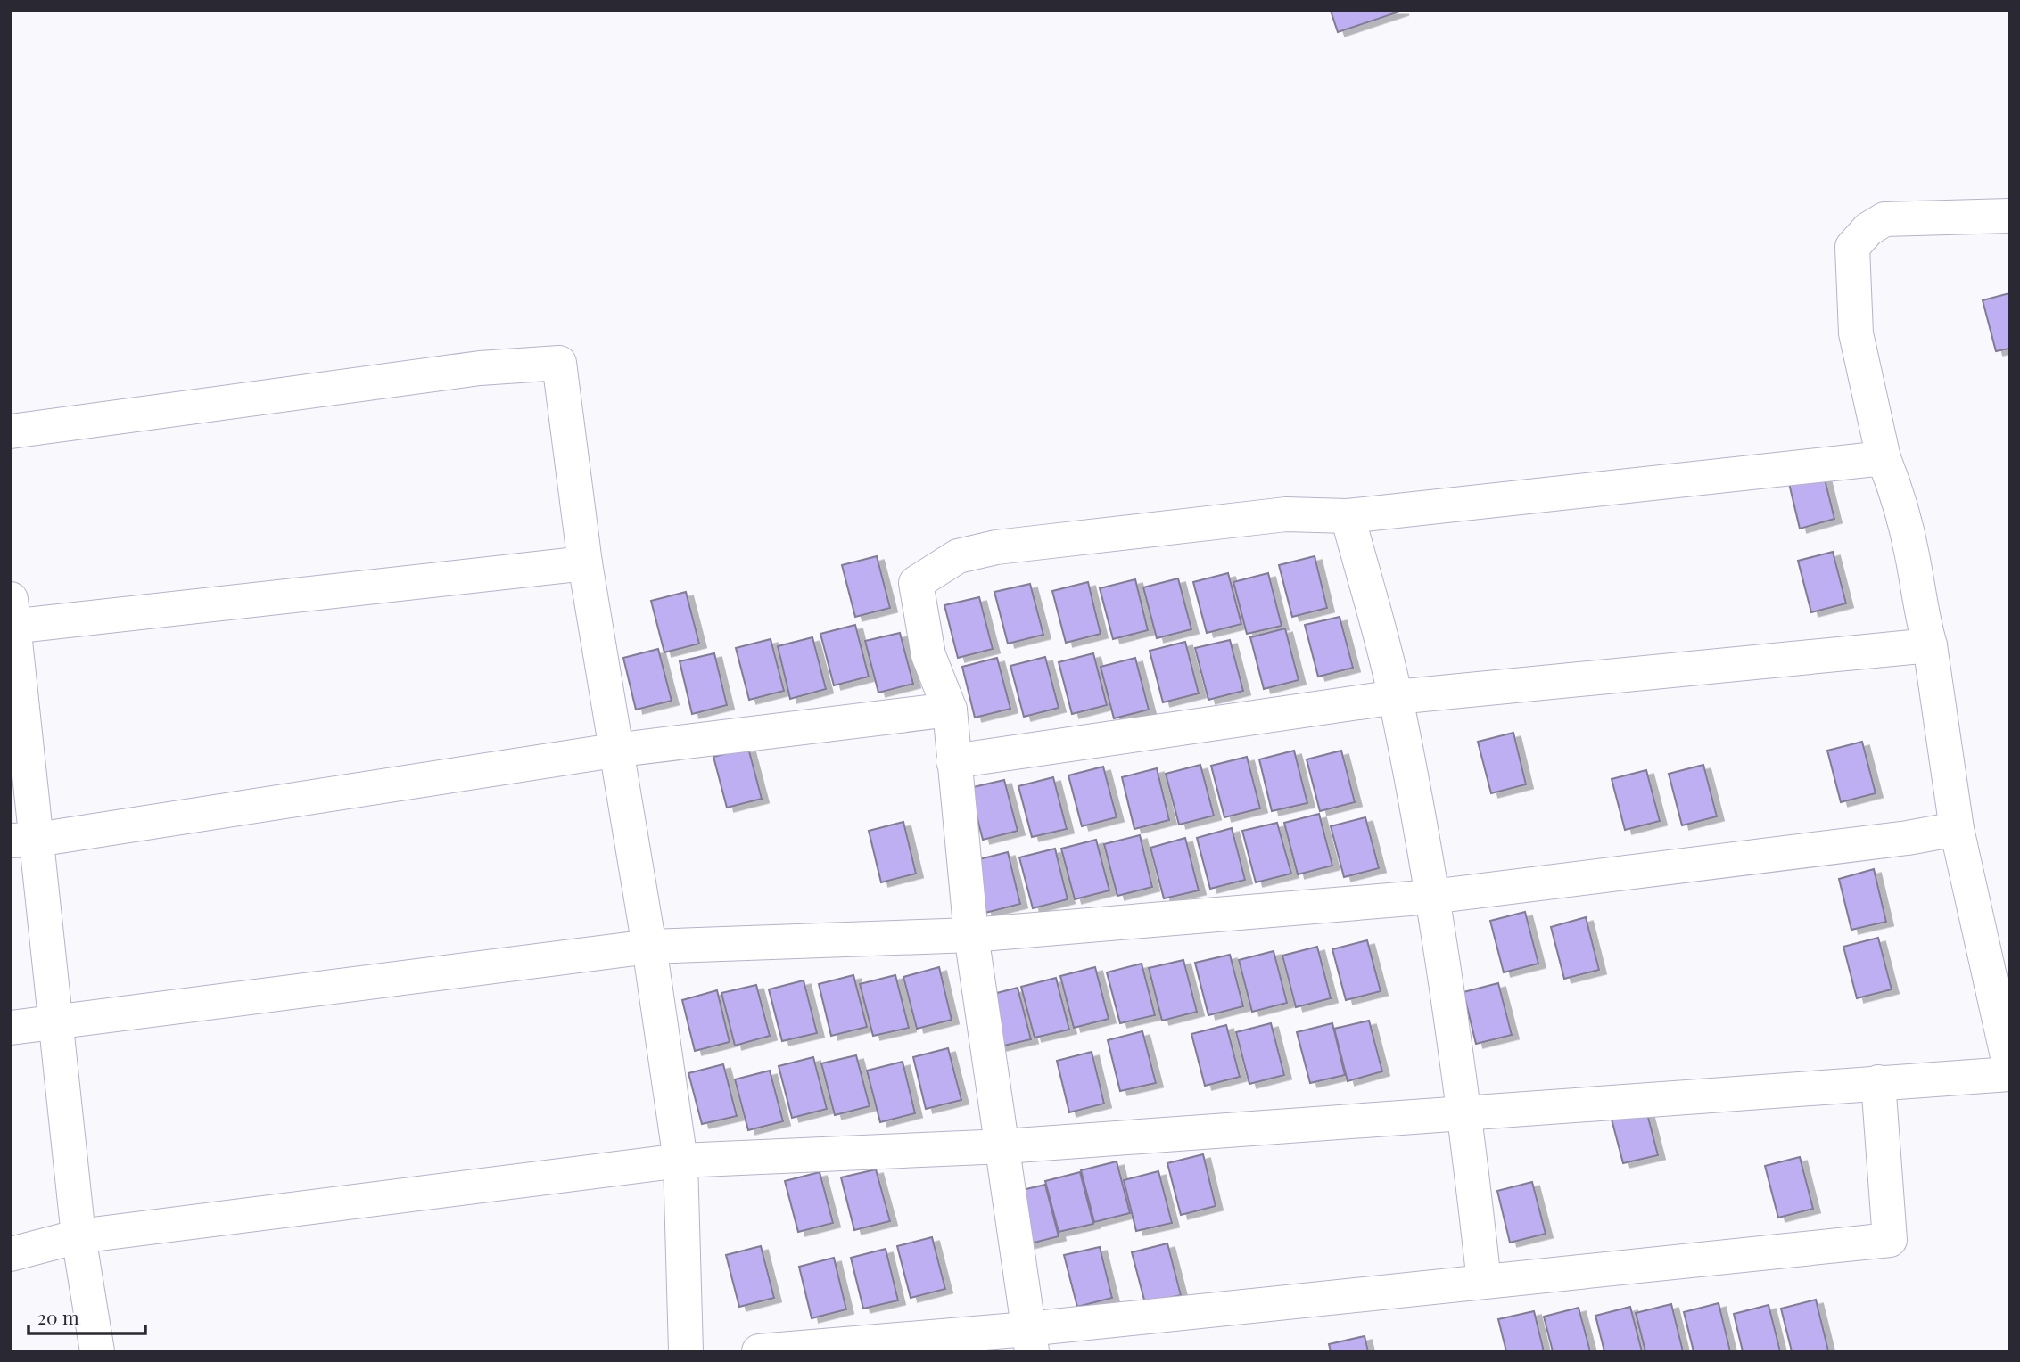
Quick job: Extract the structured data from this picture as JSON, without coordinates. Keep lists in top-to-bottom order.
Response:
{
  "scale_bar": "20 m"
}
